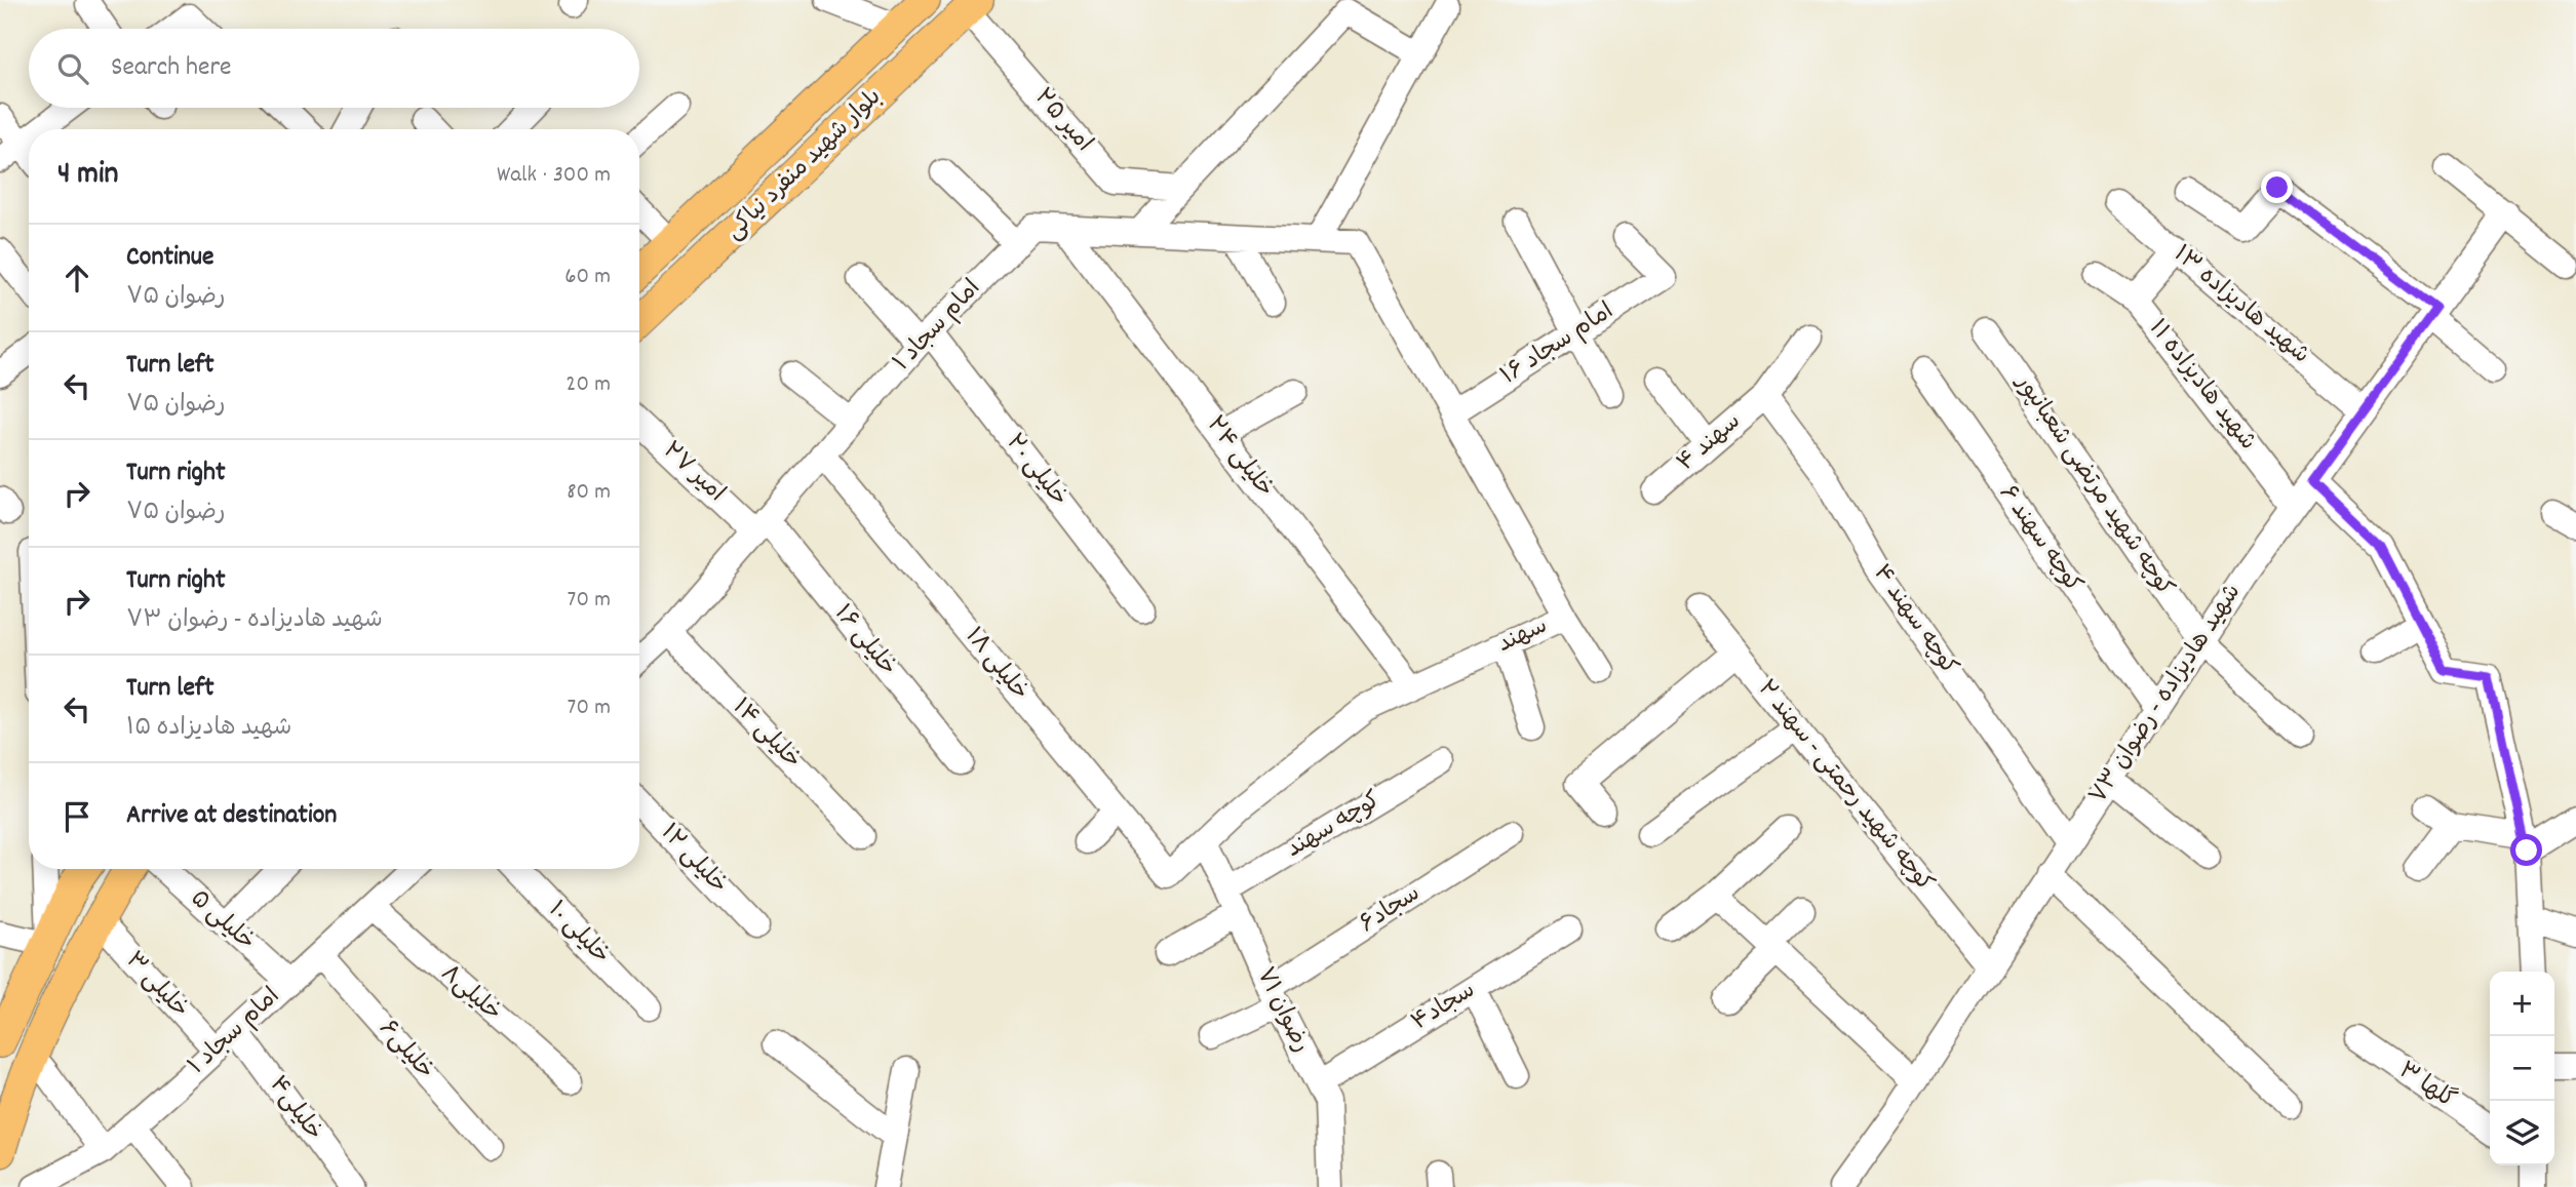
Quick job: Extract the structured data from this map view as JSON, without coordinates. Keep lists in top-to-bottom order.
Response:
{
  "streets": {
    "main road": ["بلوار شهید منفرد نیاکی"],
    "street": [
      "امیر ۲۵",
      "شهید هادیزاده ۱۳",
      "امام سجاد ۱",
      "امام سجاد ۱۶",
      "شهید هادیزاده ۱۱",
      "سهند ۴",
      "خلیلی ۲۴",
      "خلیلی ۲۰",
      "امیر ۲۷",
      "کوچه شهید مرتضی شعبانپور",
      "کوچه سهند ۶",
      "کوچه سهند ۴",
      "سهند",
      "خلیلی ۱۶",
      "خلیلی ۱۸",
      "شهید هادیزاده - رضوان ۷۳",
      "خلیلی ۱۴",
      "کوچه شهید رحمتی - سهند ۲",
      "كوچه سهند",
      "خلیلی ۱۲",
      "سجاد۶",
      "خلیلی ۵",
      "خلیلی ۱۰",
      "خلیلی ۳",
      "خلیلی۸",
      "سجاد۴",
      "رضوان ۷۱",
      "خلیلی۶",
      "گلها ۳",
      "خلیلی۴"
    ]
  },
  "crossings": [
    ["امیر ۲۵", "بلوار شهید منفرد نیاکی"],
    ["شهید هادیزاده ۱۳", "شهید هادیزاده - رضوان ۷۳"],
    ["امام سجاد ۱", "خلیلی ۲۴"],
    ["امام سجاد ۱", "خلیلی ۲۰"],
    ["امام سجاد ۱", "امیر ۲۷"],
    ["امام سجاد ۱", "سهند"],
    ["امام سجاد ۱", "خلیلی ۱۶"],
    ["امام سجاد ۱", "خلیلی ۱۸"],
    ["امام سجاد ۱", "خلیلی ۱۴"],
    ["امام سجاد ۱", "خلیلی ۵"],
    ["امام سجاد ۱", "خلیلی ۳"],
    ["امام سجاد ۱", "خلیلی۸"],
    ["امام سجاد ۱", "خلیلی۶"],
    ["امام سجاد ۱", "خلیلی۴"],
    ["امام سجاد ۱۶", "سهند"],
    ["شهید هادیزاده ۱۱", "شهید هادیزاده - رضوان ۷۳"],
    ["سهند ۴", "کوچه سهند ۴"],
    ["خلیلی ۲۴", "سهند"],
    ["امیر ۲۷", "خلیلی ۱۶"],
    ["کوچه شهید مرتضی شعبانپور", "شهید هادیزاده - رضوان ۷۳"],
    ["کوچه سهند ۶", "شهید هادیزاده - رضوان ۷۳"],
    ["کوچه سهند ۴", "شهید هادیزاده - رضوان ۷۳"],
    ["سهند", "خلیلی ۱۸"],
    ["سهند", "رضوان ۷۱"],
    ["شهید هادیزاده - رضوان ۷۳", "کوچه شهید رحمتی - سهند ۲"],
    ["كوچه سهند", "رضوان ۷۱"],
    ["سجاد۶", "رضوان ۷۱"],
    ["سجاد۴", "رضوان ۷۱"]
  ],
  "page": {
    "search": "Search here",
    "heading": ["4 min", "Walk · 300 m"],
    "list": [
      ["Continue", "رضوان ۷۵", "60 m"],
      ["Turn left", "رضوان ۷۵", "20 m"],
      ["Turn right", "رضوان ۷۵", "80 m"],
      ["Turn right", "شهید هادیزاده - رضوان ۷۳", "70 m"],
      ["Turn left", "شهید هادیزاده ۱۵", "70 m"],
      "Arrive at destination"
    ],
    "map_buttons": ["+", "−"]
  }
}
